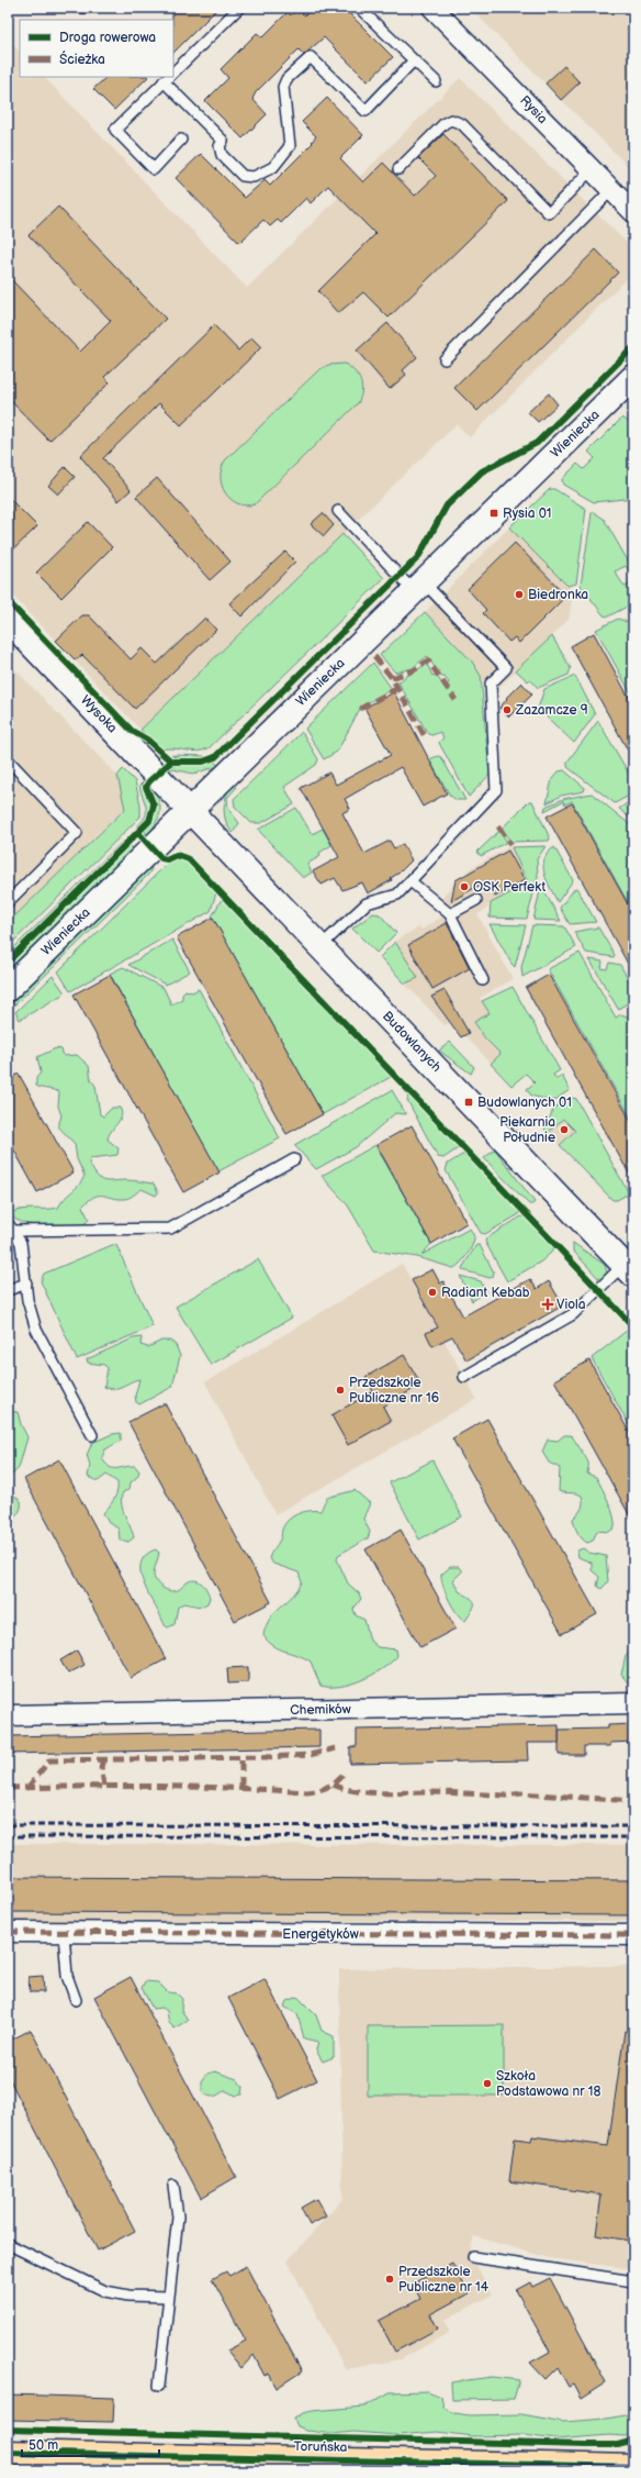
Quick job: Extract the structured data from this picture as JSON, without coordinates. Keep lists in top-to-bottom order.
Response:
{
  "streets": {
    "main road": ["Toruńska"],
    "street": [
      "Rysia",
      "Wieniecka",
      "Wysoka",
      "Budowlanych",
      "Chemików",
      "Energetyków"
    ]
  },
  "crossings": [
    ["Wieniecka", "Wysoka"],
    ["Wieniecka", "Budowlanych"],
    ["Wysoka", "Budowlanych"]
  ],
  "places": {
    "transit": ["Rysia 01", "Budowlanych 01"],
    "other": [
      "Biedronka",
      "Zazamcze 9",
      "OSK Perfekt",
      "Piekarnia Południe",
      "Radiant Kebab",
      "Przedszkole Publiczne nr 16",
      "Szkoła Podstawowa nr 18",
      "Przedszkole Publiczne nr 14"
    ],
    "health": ["Viola"]
  },
  "legend": ["Droga rowerowa", "Ścieżka"],
  "scale_bar": "50 m"
}
